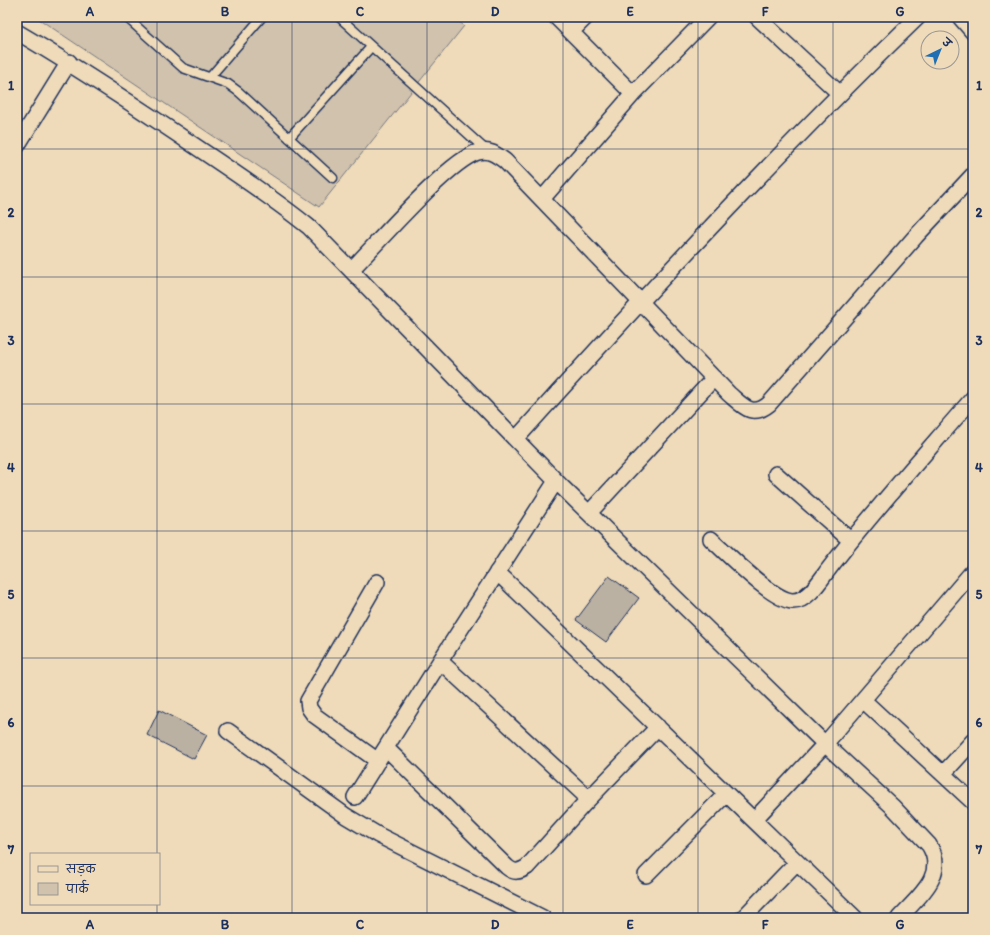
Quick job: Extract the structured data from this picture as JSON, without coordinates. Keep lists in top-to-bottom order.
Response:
{
  "legend": ["सड़क", "पार्क"],
  "north": "top right",
  "grid": {
    "columns": [
      "A",
      "B",
      "C",
      "D",
      "E",
      "F",
      "G"
    ],
    "rows": [
      "1",
      "2",
      "3",
      "4",
      "5",
      "6",
      "7"
    ]
  }
}
